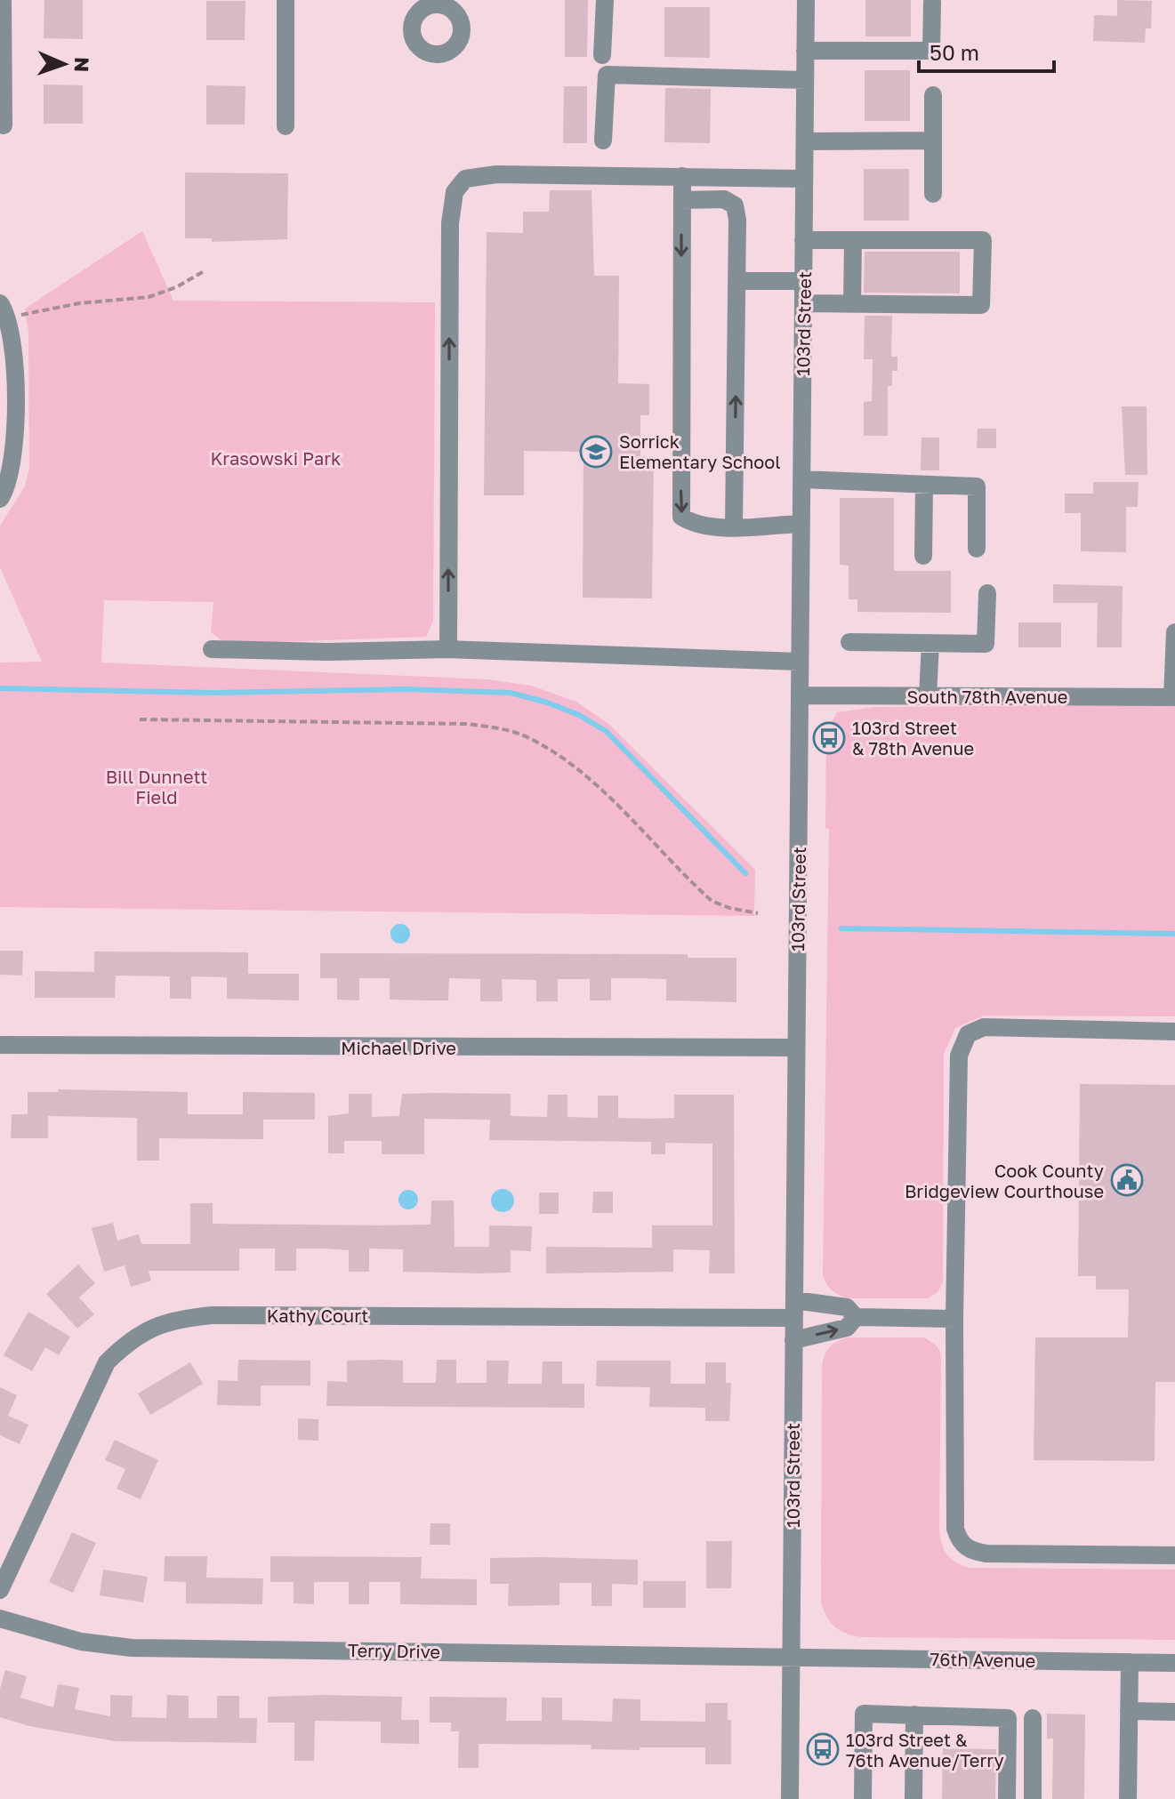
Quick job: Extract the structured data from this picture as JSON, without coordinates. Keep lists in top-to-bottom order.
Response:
{
  "streets": {
    "street": [
      "103rd Street",
      "South 78th Avenue",
      "Michael Drive",
      "Kathy Court",
      "Terry Drive",
      "76th Avenue"
    ]
  },
  "crossings": [
    ["103rd Street", "South 78th Avenue"],
    ["103rd Street", "Michael Drive"],
    ["103rd Street", "Kathy Court"],
    ["103rd Street", "Terry Drive"],
    ["103rd Street", "76th Avenue"],
    ["Terry Drive", "76th Avenue"]
  ],
  "parks": ["Krasowski Park", "Bill Dunnett Field"],
  "places": {
    "school or university": ["Sorrick Elementary School"],
    "bus stop": ["103rd Street & 78th Avenue", "103rd Street & 76th Avenue/Terry"],
    "public building": ["Cook County Bridgeview Courthouse"]
  },
  "scale_bar": "50 m",
  "north": "right"
}
